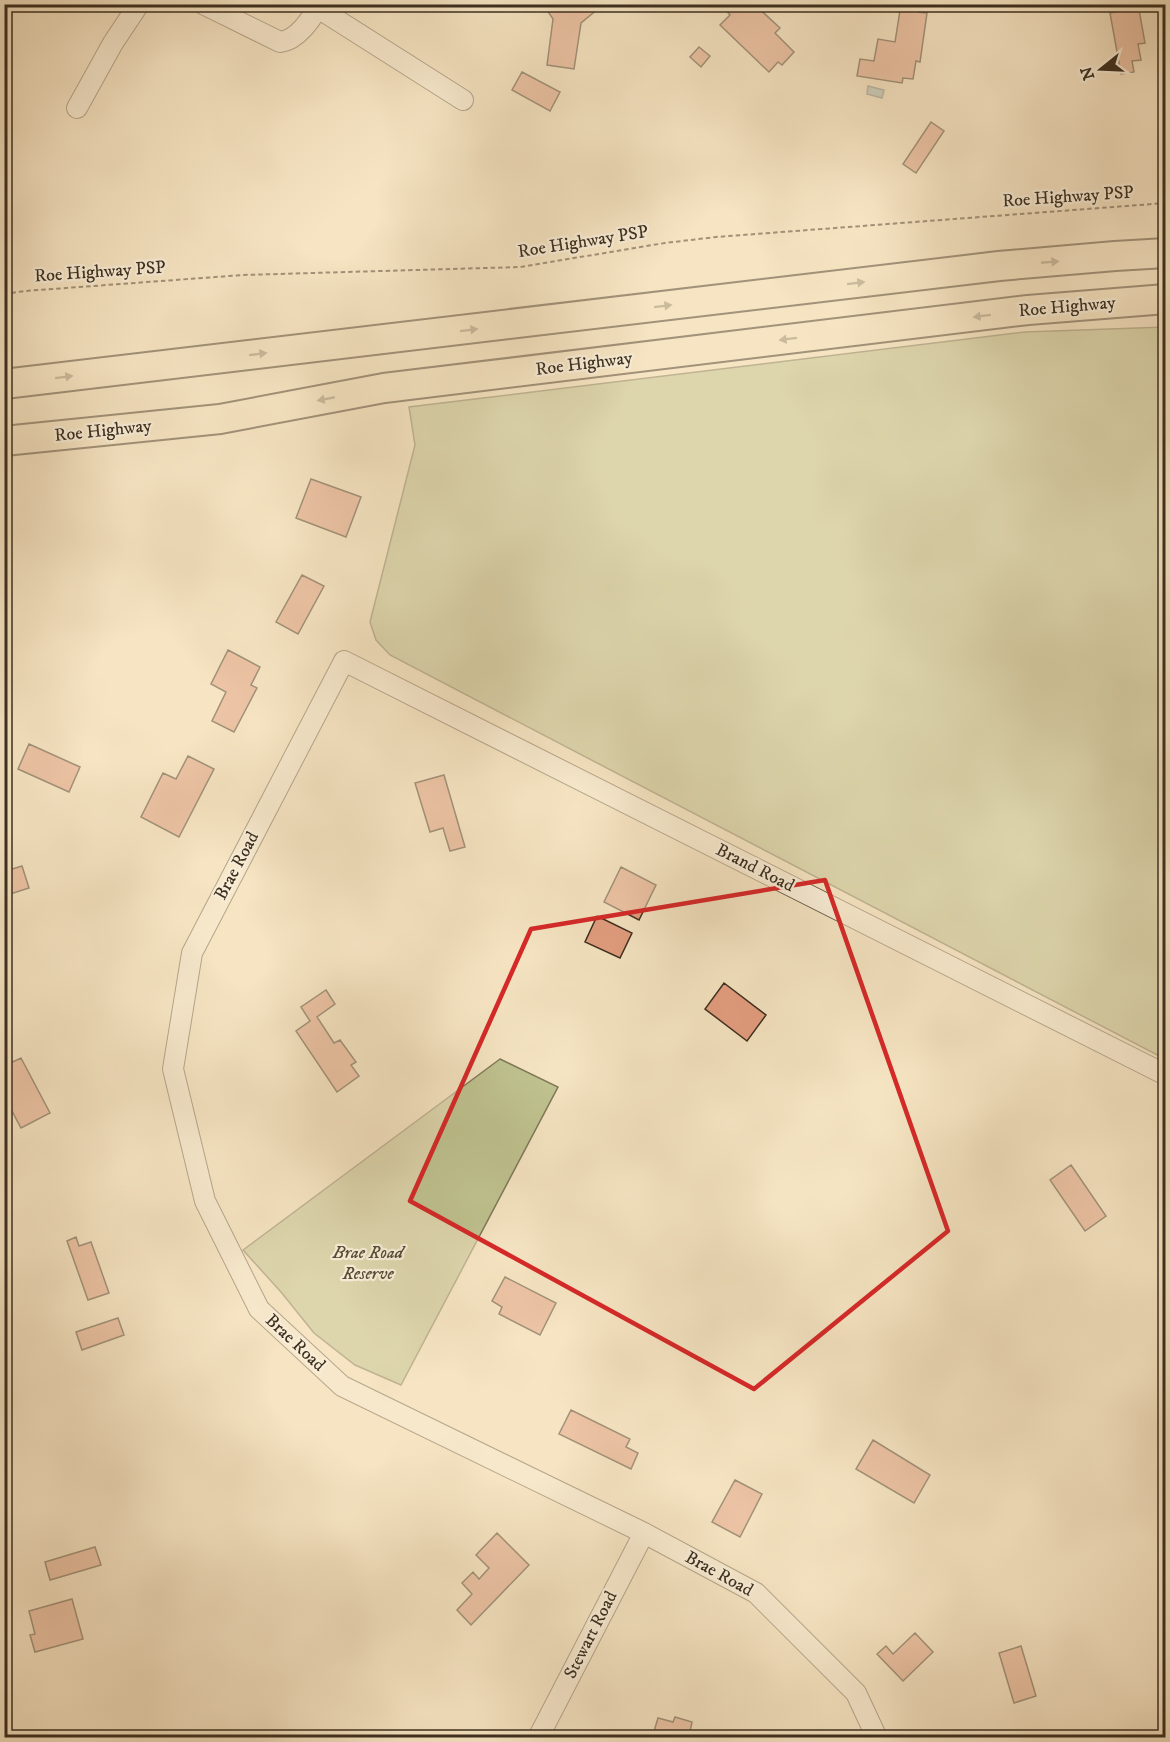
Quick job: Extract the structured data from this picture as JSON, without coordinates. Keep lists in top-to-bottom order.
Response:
{
  "streets": {
    "highway": ["Roe Highway"],
    "street": ["Brae Road", "Brand Road", "Stewart Road"],
    "path": ["Roe Highway PSP"]
  },
  "crossings": [
    ["Brae Road", "Brand Road"],
    ["Brae Road", "Stewart Road"]
  ],
  "parks": ["Brae Road Reserve"],
  "north": "left"
}
